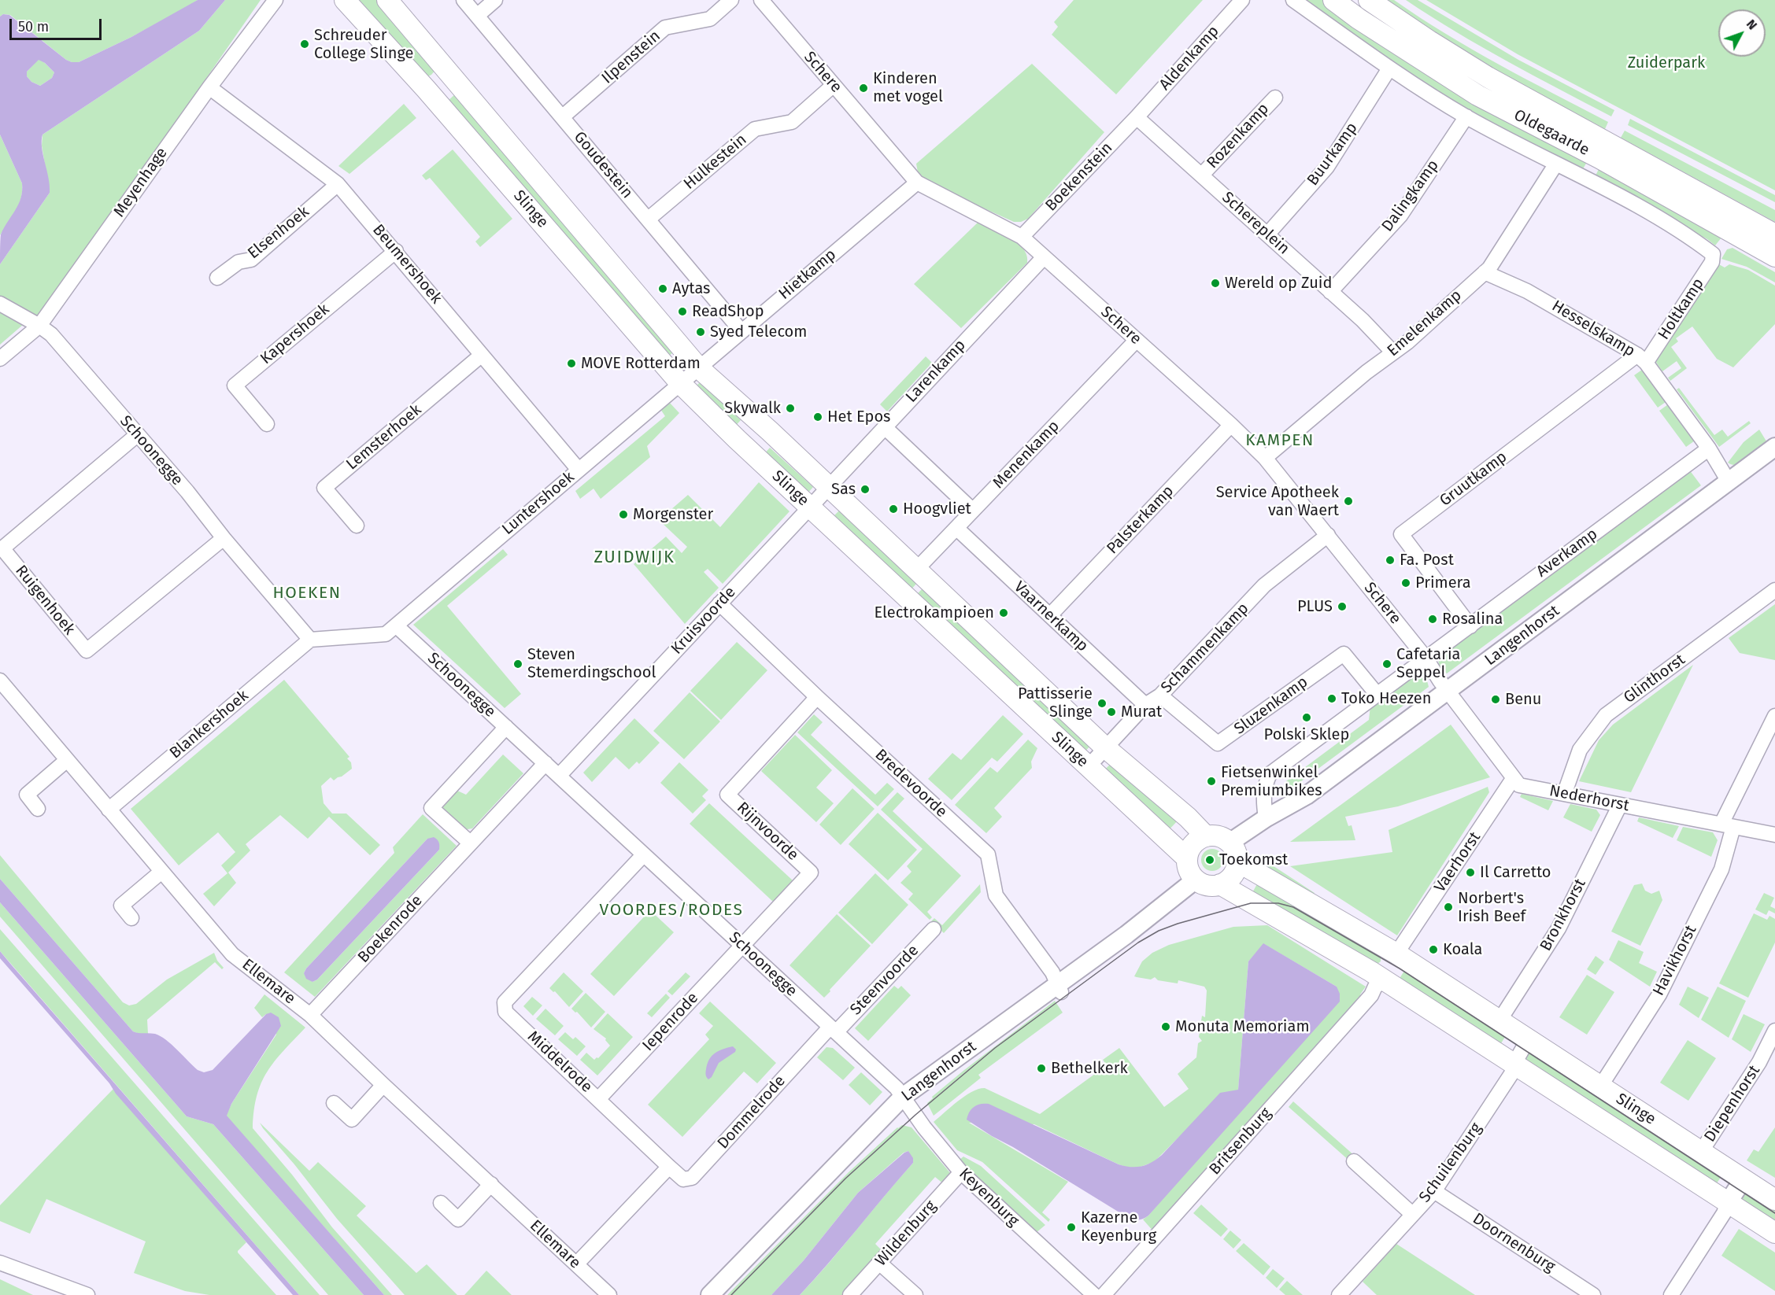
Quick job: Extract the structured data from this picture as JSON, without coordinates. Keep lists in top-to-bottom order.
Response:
{
  "streets": {
    "main road": ["Oldegaarde", "Slinge"],
    "street": [
      "Ilpenstein",
      "Aldenkamp",
      "Schere",
      "Rozenkamp",
      "Buurkamp",
      "Hulkestein",
      "Goudestein",
      "Boekenstein",
      "Meyenhage",
      "Dalingkamp",
      "Schereplein",
      "Elsenhoek",
      "Beumershoek",
      "Hietkamp",
      "Holtkamp",
      "Emelenkamp",
      "Hesselskamp",
      "Kapershoek",
      "Larenkamp",
      "Lemsterhoek",
      "Schoonegge",
      "Menenkamp",
      "Gruutkamp",
      "Luntershoek",
      "Palsterkamp",
      "Averkamp",
      "Ruigenhoek",
      "Vaarnerkamp",
      "Kruisvoorde",
      "Langenhorst",
      "Schammenkamp",
      "Glinthorst",
      "Sluzenkamp",
      "Blankershoek",
      "Bredevoorde",
      "Nederhorst",
      "Rijnvoorde",
      "Vaerhorst",
      "Bronkhorst",
      "Boekenrode",
      "Havikhorst",
      "Steenvoorde",
      "Ellemare",
      "Iepenrode",
      "Middelrode",
      "Diepenhorst",
      "Dommelrode",
      "Britsenburg",
      "Schuilenburg",
      "Keyenburg",
      "Wildenburg",
      "Doornenburg"
    ]
  },
  "crossings": [
    ["Ilpenstein", "Goudestein"],
    ["Aldenkamp", "Boekenstein"],
    ["Aldenkamp", "Schereplein"],
    ["Schere", "Hulkestein"],
    ["Schere", "Boekenstein"],
    ["Schere", "Hietkamp"],
    ["Schere", "Emelenkamp"],
    ["Schere", "Larenkamp"],
    ["Schere", "Menenkamp"],
    ["Schere", "Palsterkamp"],
    ["Schere", "Averkamp"],
    ["Schere", "Langenhorst"],
    ["Schere", "Schammenkamp"],
    ["Oldegaarde", "Buurkamp"],
    ["Oldegaarde", "Dalingkamp"],
    ["Oldegaarde", "Holtkamp"],
    ["Oldegaarde", "Emelenkamp"],
    ["Rozenkamp", "Schereplein"],
    ["Buurkamp", "Schereplein"],
    ["Hulkestein", "Goudestein"],
    ["Goudestein", "Hietkamp"],
    ["Boekenstein", "Schereplein"],
    ["Meyenhage", "Beumershoek"],
    ["Meyenhage", "Schoonegge"],
    ["Dalingkamp", "Schereplein"],
    ["Slinge", "Hietkamp"],
    ["Slinge", "Larenkamp"],
    ["Slinge", "Menenkamp"],
    ["Slinge", "Luntershoek"],
    ["Slinge", "Kruisvoorde"],
    ["Slinge", "Langenhorst"],
    ["Slinge", "Schammenkamp"],
    ["Slinge", "Vaerhorst"],
    ["Slinge", "Bronkhorst"],
    ["Slinge", "Havikhorst"],
    ["Slinge", "Diepenhorst"],
    ["Slinge", "Britsenburg"],
    ["Slinge", "Schuilenburg"],
    ["Schereplein", "Emelenkamp"],
    ["Elsenhoek", "Beumershoek"],
    ["Beumershoek", "Kapershoek"],
    ["Beumershoek", "Lemsterhoek"],
    ["Beumershoek", "Luntershoek"],
    ["Hietkamp", "Luntershoek"],
    ["Holtkamp", "Hesselskamp"],
    ["Holtkamp", "Gruutkamp"],
    ["Emelenkamp", "Hesselskamp"],
    ["Hesselskamp", "Gruutkamp"],
    ["Hesselskamp", "Averkamp"],
    ["Hesselskamp", "Langenhorst"],
    ["Larenkamp", "Kruisvoorde"],
    ["Schoonegge", "Luntershoek"],
    ["Schoonegge", "Ruigenhoek"],
    ["Schoonegge", "Kruisvoorde"],
    ["Schoonegge", "Langenhorst"],
    ["Schoonegge", "Blankershoek"],
    ["Schoonegge", "Rijnvoorde"],
    ["Schoonegge", "Boekenrode"],
    ["Schoonegge", "Steenvoorde"],
    ["Schoonegge", "Iepenrode"],
    ["Schoonegge", "Middelrode"],
    ["Schoonegge", "Dommelrode"],
    ["Schoonegge", "Keyenburg"],
    ["Menenkamp", "Vaarnerkamp"],
    ["Gruutkamp", "Averkamp"],
    ["Palsterkamp", "Vaarnerkamp"],
    ["Vaarnerkamp", "Schammenkamp"],
    ["Kruisvoorde", "Bredevoorde"],
    ["Langenhorst", "Bredevoorde"],
    ["Langenhorst", "Keyenburg"],
    ["Schammenkamp", "Sluzenkamp"],
    ["Glinthorst", "Nederhorst"],
    ["Blankershoek", "Ellemare"],
    ["Bredevoorde", "Rijnvoorde"],
    ["Nederhorst", "Vaerhorst"],
    ["Nederhorst", "Bronkhorst"],
    ["Nederhorst", "Havikhorst"],
    ["Rijnvoorde", "Iepenrode"],
    ["Boekenrode", "Ellemare"],
    ["Steenvoorde", "Dommelrode"],
    ["Iepenrode", "Middelrode"],
    ["Middelrode", "Dommelrode"],
    ["Schuilenburg", "Doornenburg"],
    ["Keyenburg", "Wildenburg"]
  ],
  "districts": [
    "KAMPEN",
    "ZUIDWIJK",
    "HOEKEN",
    "VOORDES/RODES"
  ],
  "parks": ["Zuiderpark"],
  "places": [
    "Schreuder College Slinge",
    "Kinderen met vogel",
    "Wereld op Zuid",
    "Aytas",
    "ReadShop",
    "Syed Telecom",
    "MOVE Rotterdam",
    "Skywalk",
    "Het Epos",
    "Sas",
    "Service Apotheek van Waert",
    "Hoogvliet",
    "Morgenster",
    "Fa. Post",
    "Primera",
    "PLUS",
    "Electrokampioen",
    "Rosalina",
    "Steven Stemerdingschool",
    "Cafetaria Seppel",
    "Toko Heezen",
    "Benu",
    "Pattisserie Slinge",
    "Murat",
    "Polski Sklep",
    "Fietsenwinkel Premiumbikes",
    "Toekomst",
    "Il Carretto",
    "Norbert's Irish Beef",
    "Koala",
    "Monuta Memoriam",
    "Bethelkerk",
    "Kazerne Keyenburg"
  ],
  "scale_bar": "50 m",
  "north": "top right"
}
